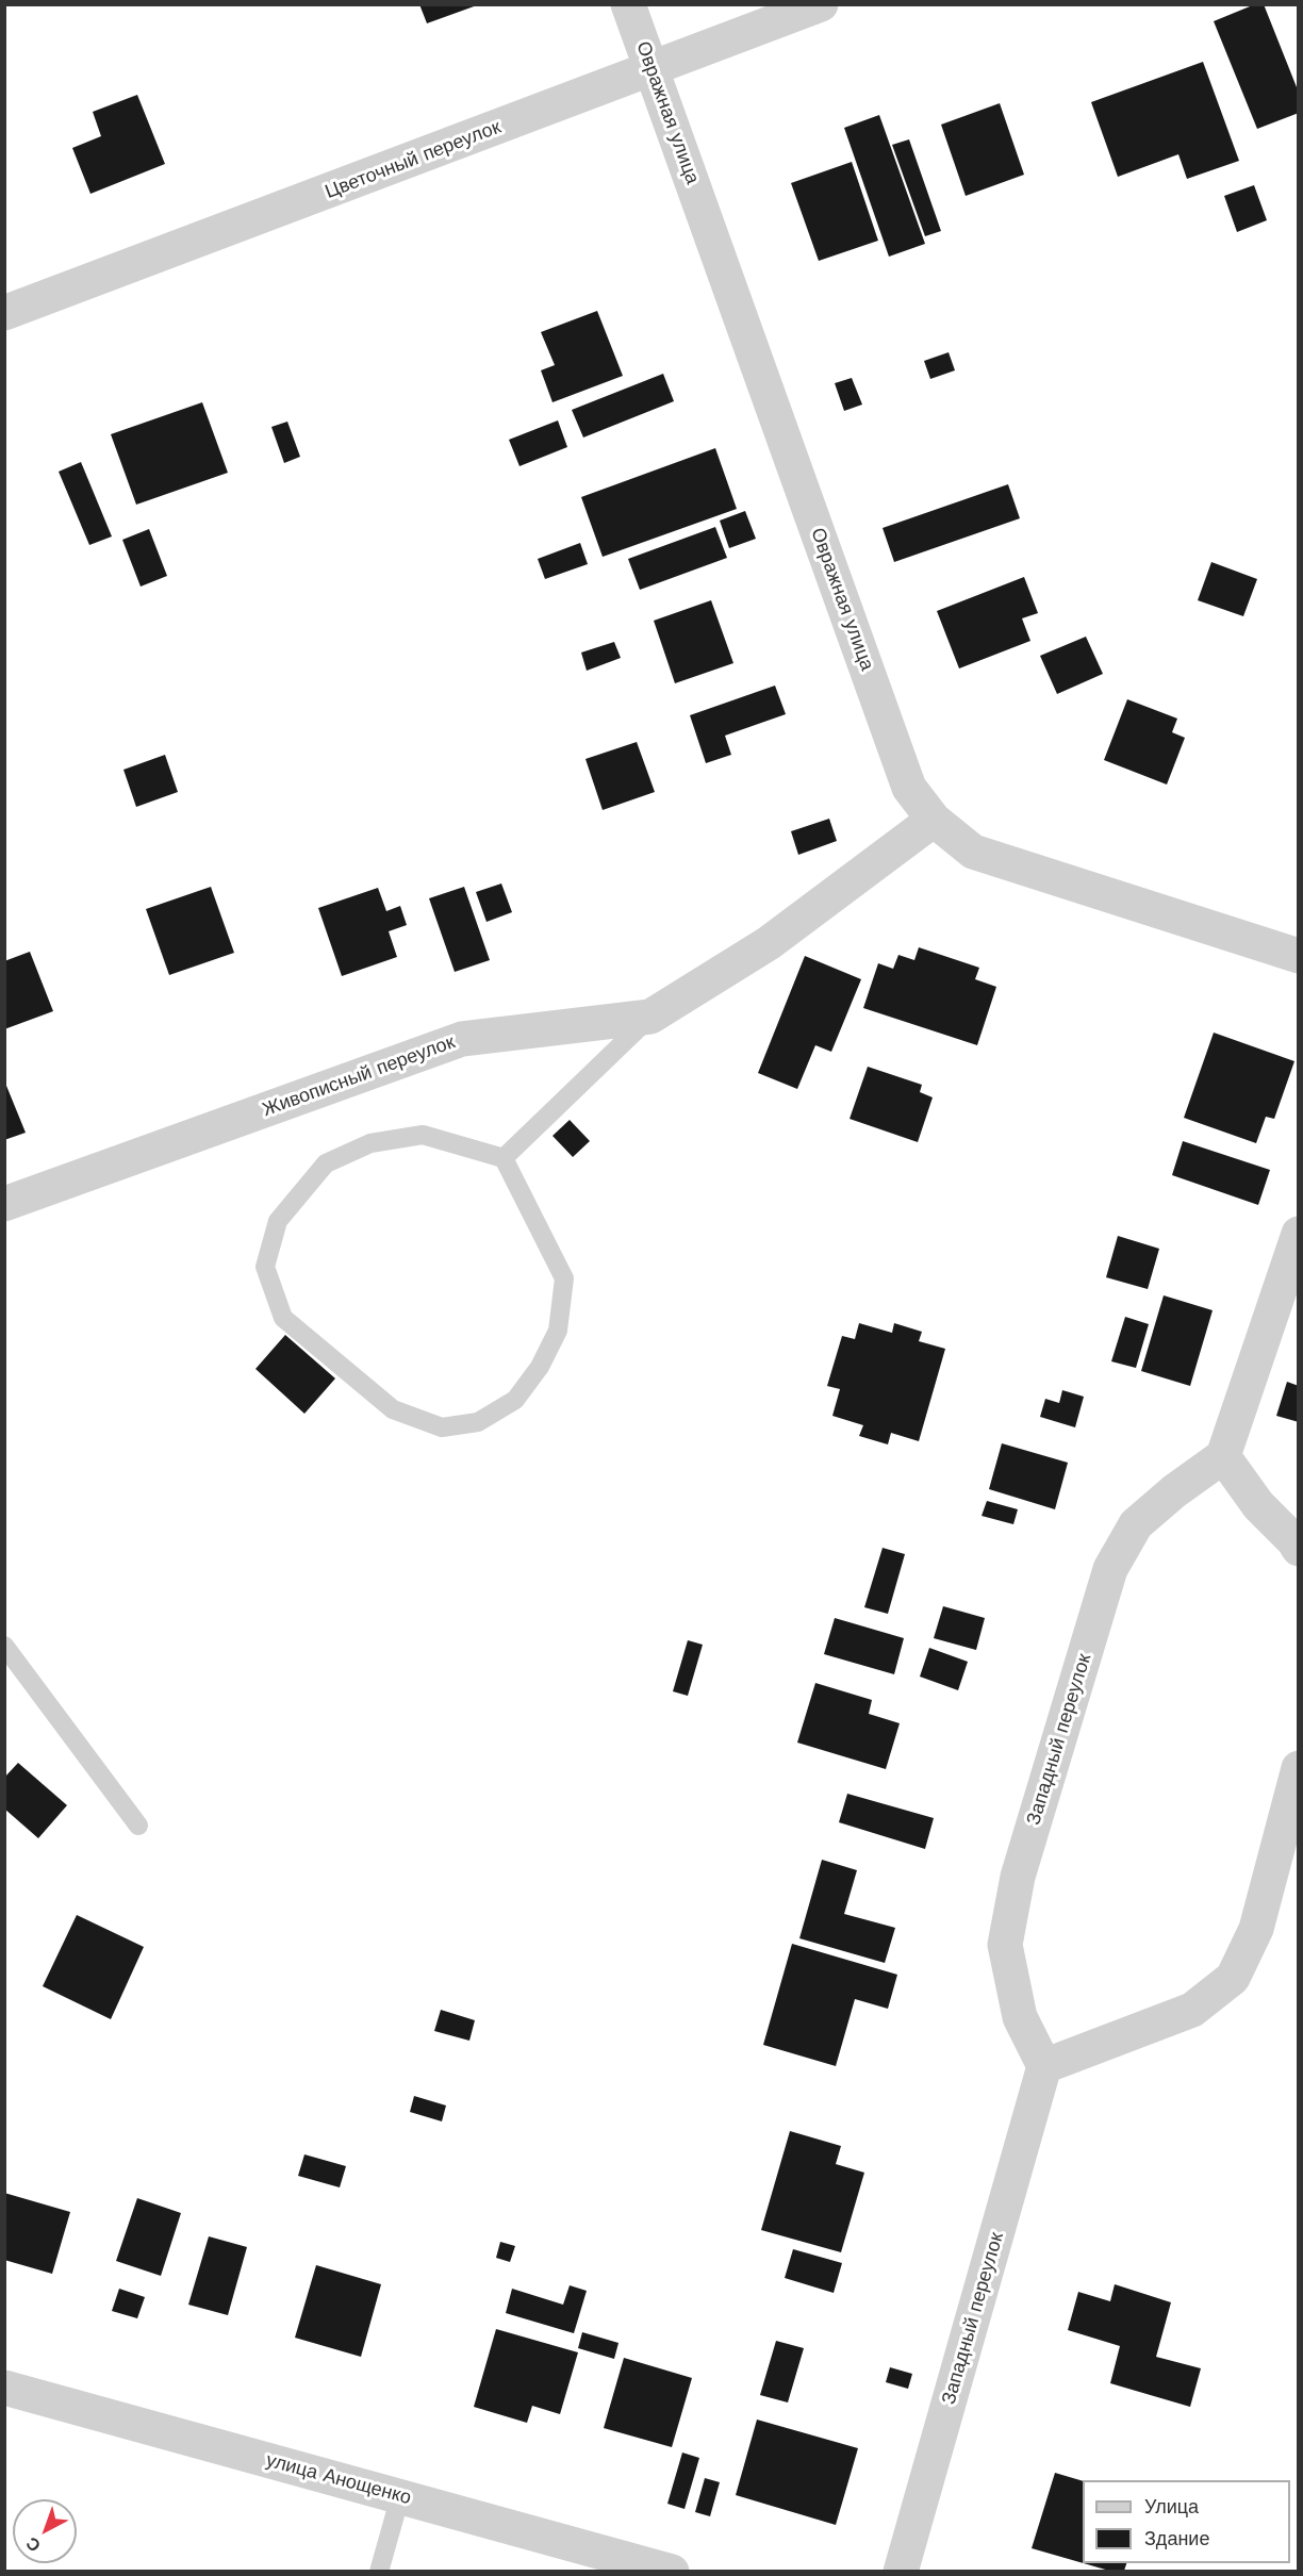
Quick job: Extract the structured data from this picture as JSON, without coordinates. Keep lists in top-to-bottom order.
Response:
{
  "streets": {
    "street": [
      "Овражная улица",
      "Цветочный переулок",
      "Живописный переулок",
      "Западный переулок",
      "улица Анощенко"
    ]
  },
  "crossings": [
    ["Овражная улица", "Цветочный переулок"],
    ["Овражная улица", "Живописный переулок"]
  ],
  "legend": ["Улица", "Здание"],
  "north": "bottom left"
}
